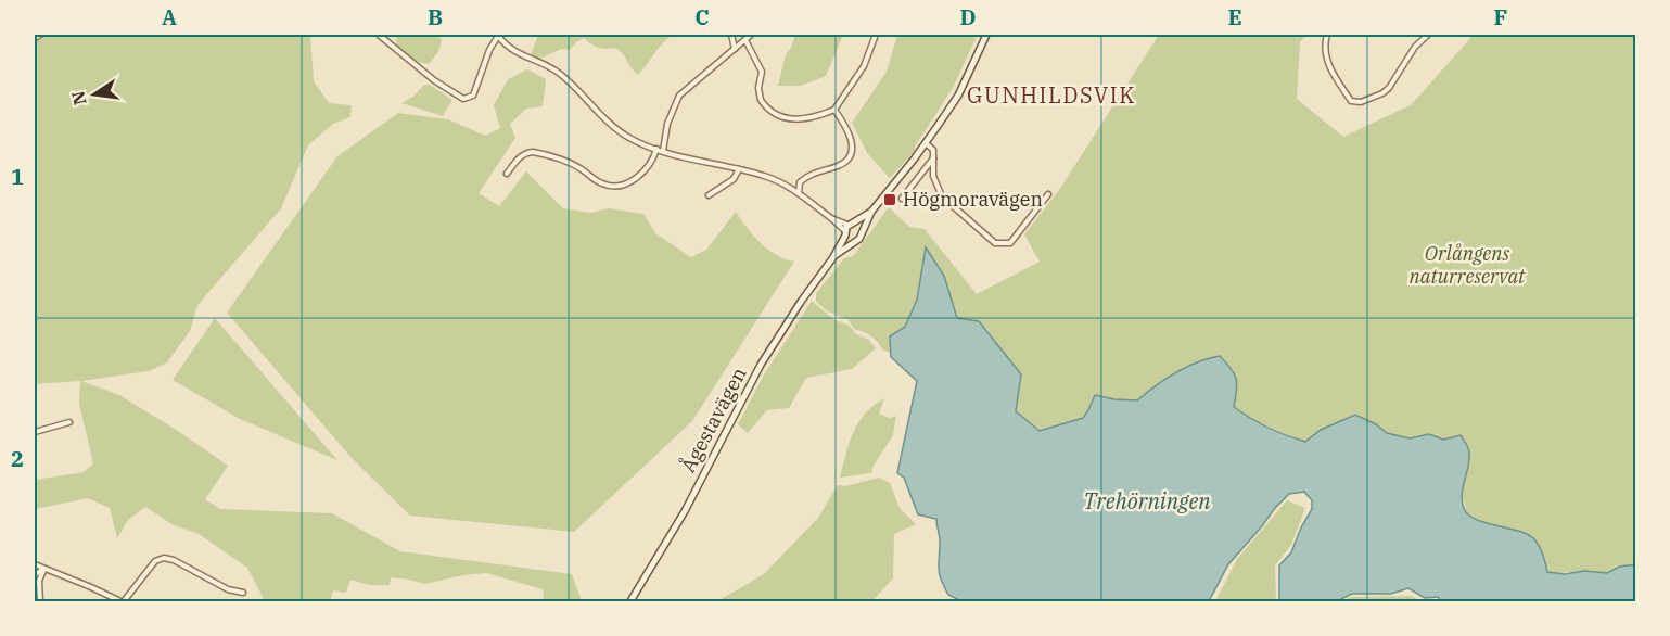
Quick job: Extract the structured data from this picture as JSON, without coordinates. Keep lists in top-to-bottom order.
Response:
{
  "streets": {
    "main road": ["Ågestavägen"]
  },
  "districts": ["GUNHILDSVIK"],
  "water": ["Trehörningen"],
  "parks": ["Orlångens naturreservat"],
  "places": {
    "transit": ["Högmoravägen"]
  },
  "north": "left",
  "grid": {
    "columns": [
      "A",
      "B",
      "C",
      "D",
      "E",
      "F"
    ],
    "rows": ["1", "2"]
  }
}
